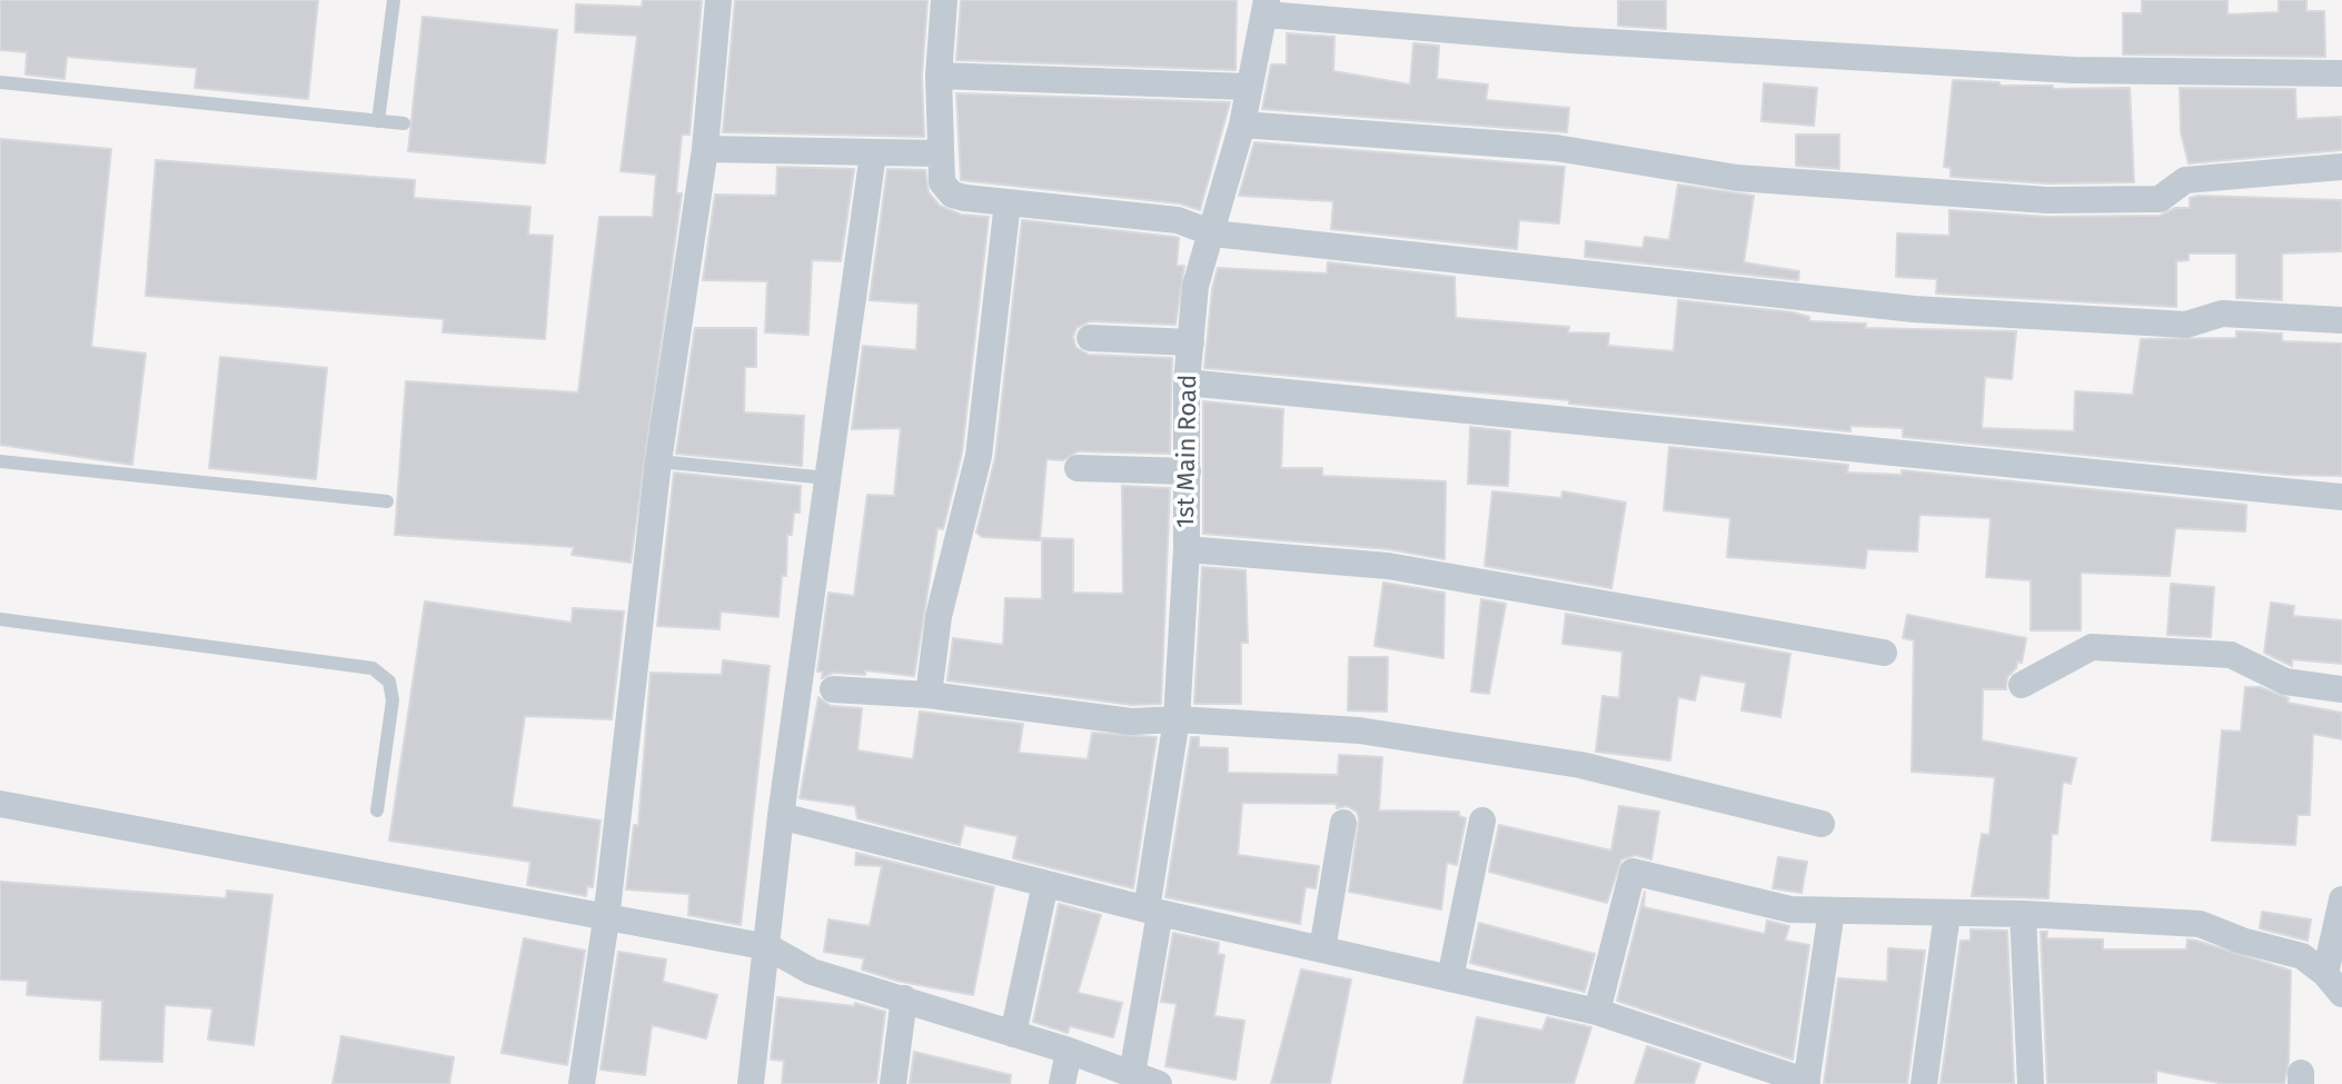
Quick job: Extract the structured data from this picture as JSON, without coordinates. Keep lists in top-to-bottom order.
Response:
{
  "streets": {
    "street": ["1st Main Road"]
  }
}
